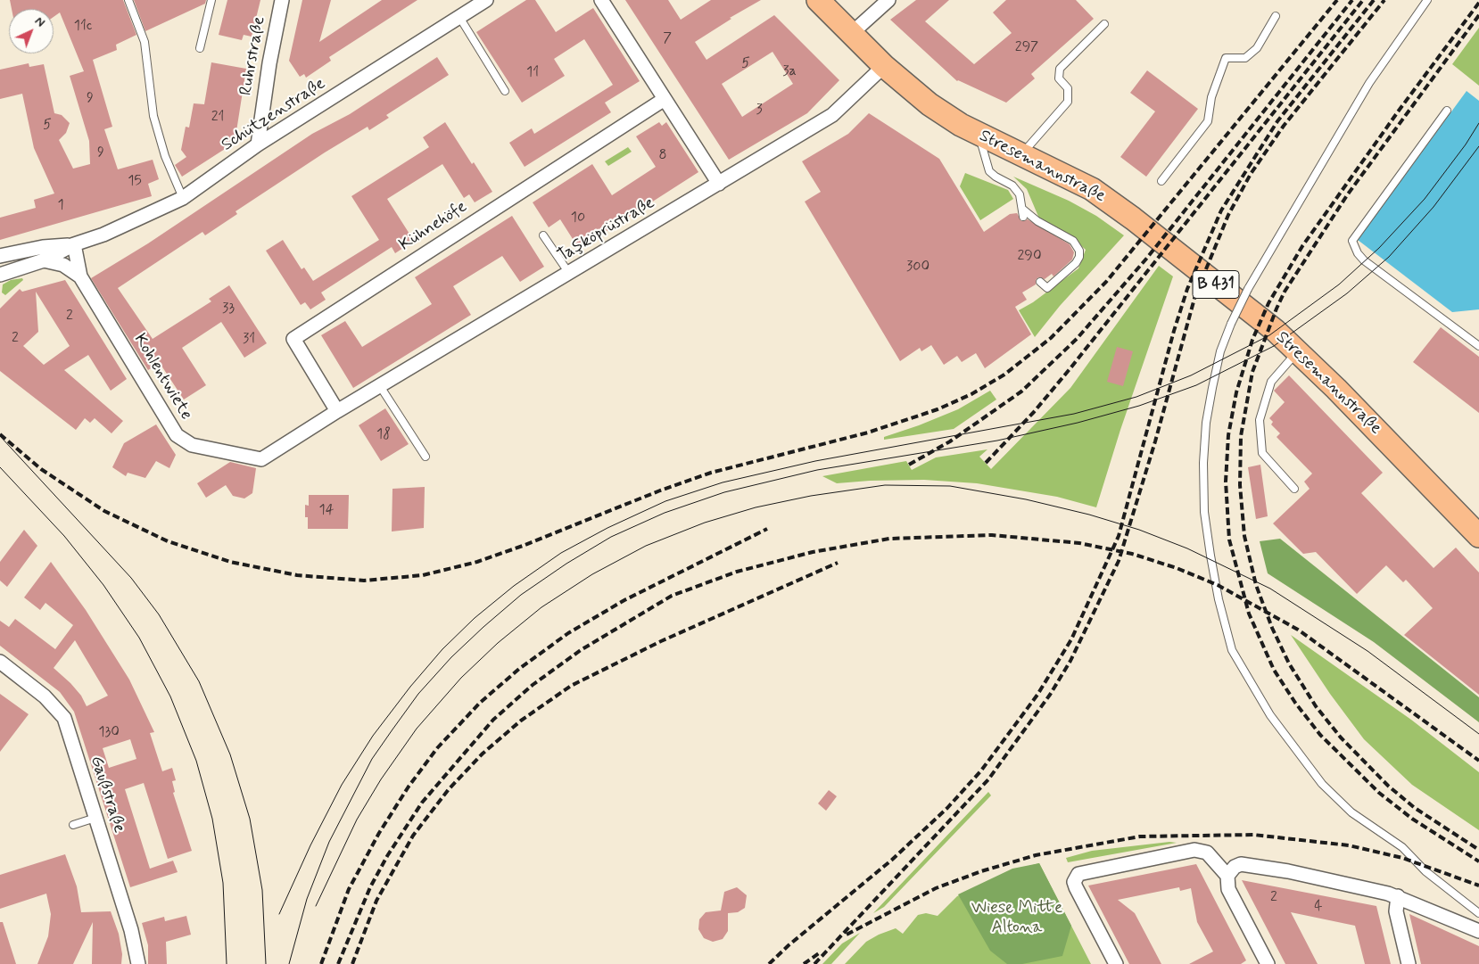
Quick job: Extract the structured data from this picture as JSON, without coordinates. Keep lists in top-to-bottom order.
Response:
{
  "streets": {
    "main road": ["Stresemannstraße", "B 431"],
    "street": [
      "Ruhrstraße",
      "Schützenstraße",
      "Kühnehöfe",
      "Taşköprüstraße",
      "Kohlentwiete",
      "Gaußstraße"
    ]
  },
  "crossings": [
    ["Ruhrstraße", "Schützenstraße"],
    ["Schützenstraße", "Kohlentwiete"],
    ["Stresemannstraße", "Taşköprüstraße"],
    ["Kühnehöfe", "Taşköprüstraße"],
    ["Kühnehöfe", "Kohlentwiete"],
    ["Taşköprüstraße", "Kohlentwiete"]
  ],
  "parks": ["Wiese Mitte Altona"],
  "house_numbers": [
    "11c",
    "7",
    "297",
    "5",
    "3a",
    "11",
    "9",
    "3",
    "21",
    "5",
    "9",
    "8",
    "15",
    "1",
    "10",
    "290",
    "300",
    "33",
    "2",
    "2",
    "31",
    "18",
    "14",
    "130",
    "2",
    "4"
  ],
  "north": "top right"
}
